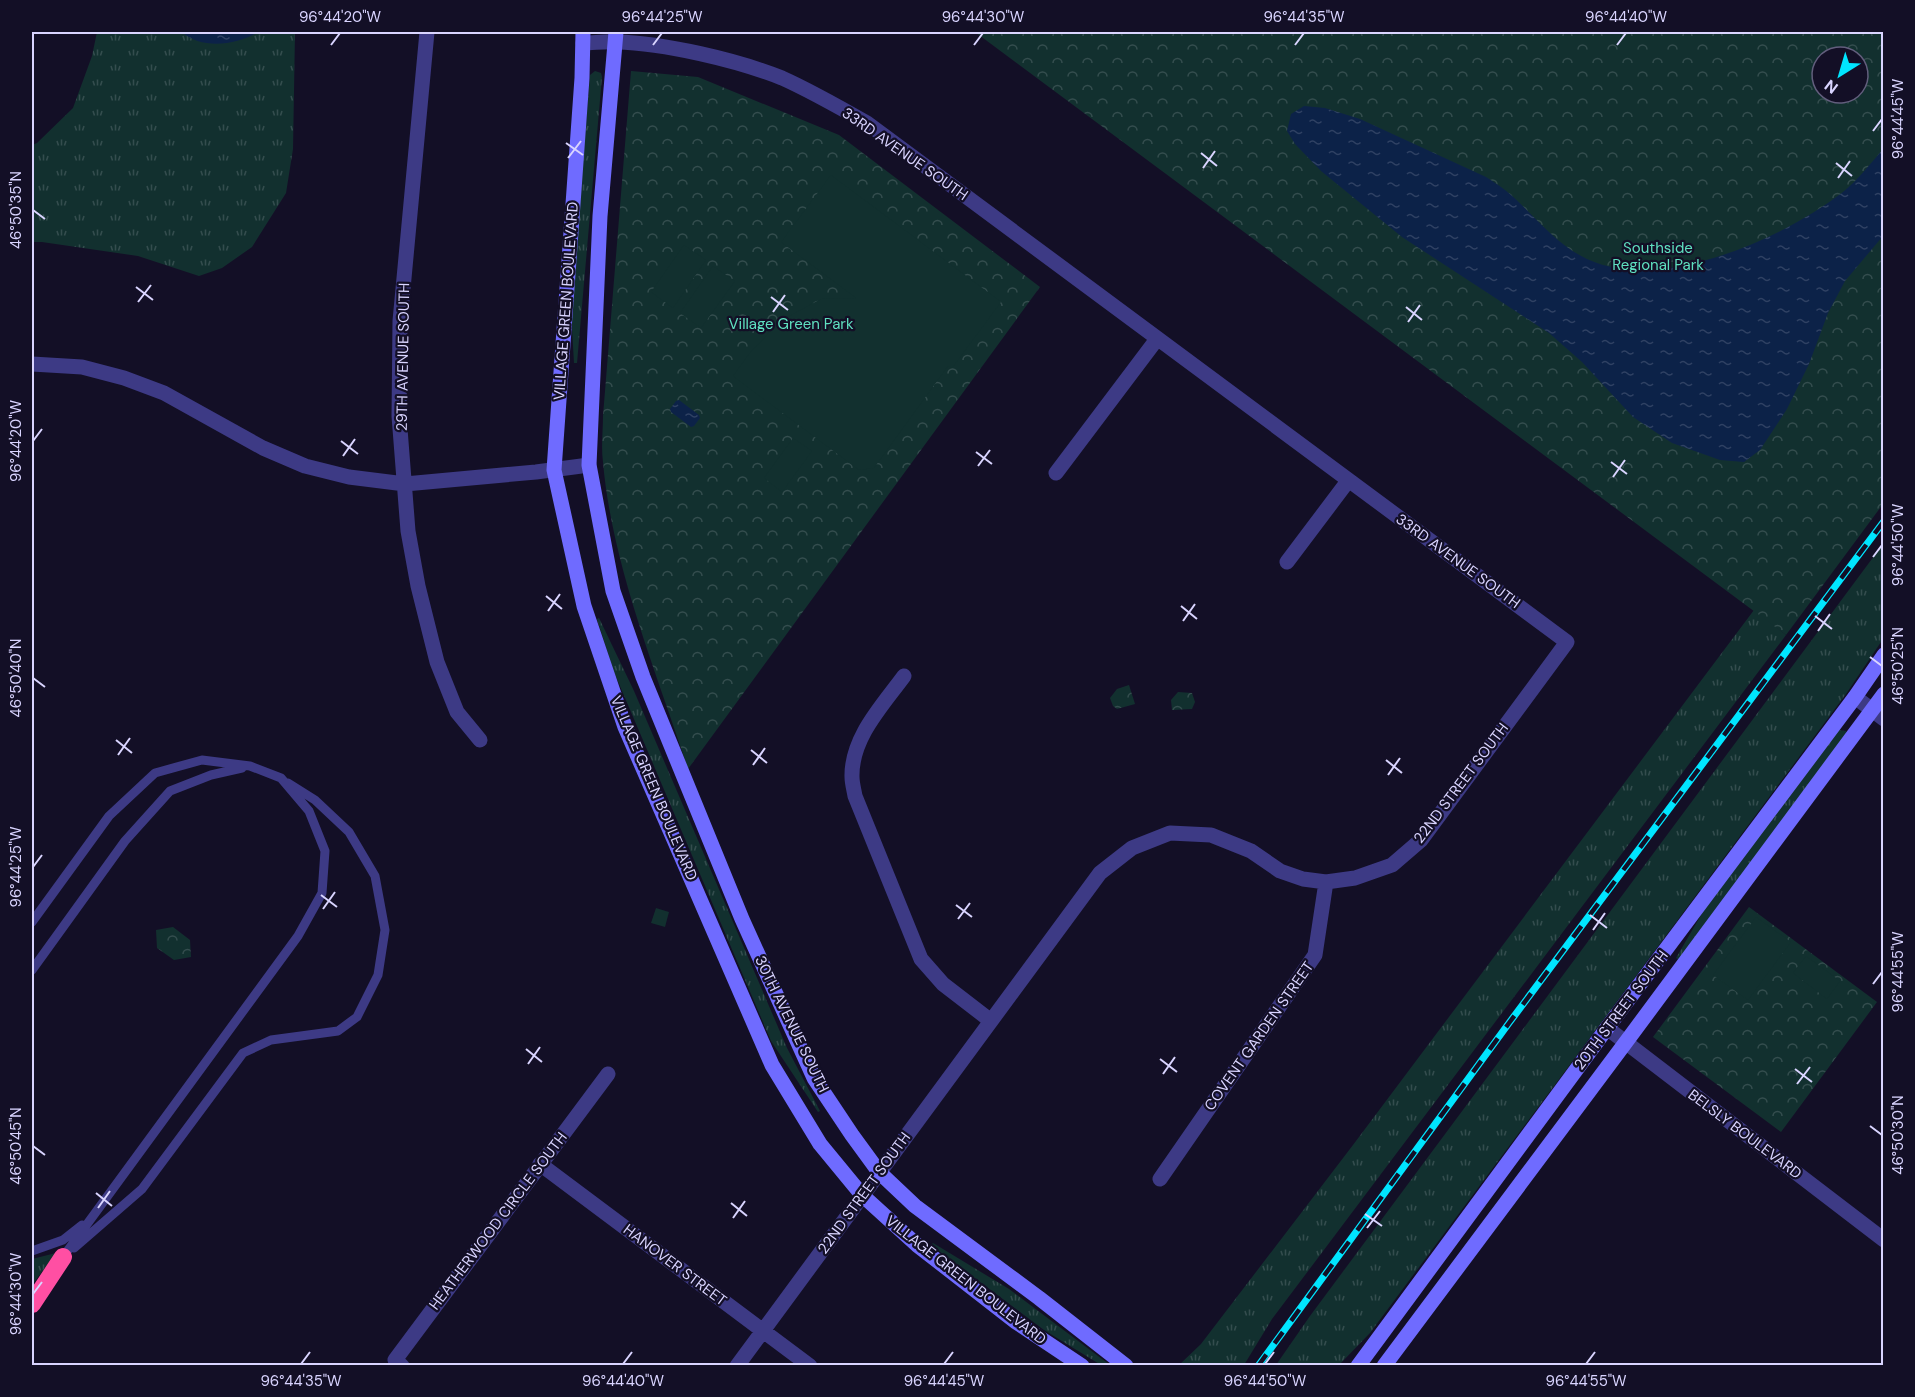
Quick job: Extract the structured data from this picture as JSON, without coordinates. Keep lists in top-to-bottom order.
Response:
{
  "streets": {
    "street": [
      "33RD AVENUE SOUTH",
      "VILLAGE GREEN BOULEVARD",
      "29TH AVENUE SOUTH",
      "22ND STREET SOUTH",
      "20TH STREET SOUTH",
      "30TH AVENUE SOUTH",
      "COVENT GARDEN STREET",
      "BELSLY BOULEVARD",
      "HEATHERWOOD CIRCLE SOUTH",
      "HANOVER STREET"
    ]
  },
  "crossings": [
    ["33RD AVENUE SOUTH", "VILLAGE GREEN BOULEVARD"],
    ["33RD AVENUE SOUTH", "22ND STREET SOUTH"],
    ["VILLAGE GREEN BOULEVARD", "22ND STREET SOUTH"],
    ["VILLAGE GREEN BOULEVARD", "30TH AVENUE SOUTH"],
    ["22ND STREET SOUTH", "30TH AVENUE SOUTH"],
    ["22ND STREET SOUTH", "COVENT GARDEN STREET"],
    ["22ND STREET SOUTH", "HANOVER STREET"],
    ["20TH STREET SOUTH", "BELSLY BOULEVARD"],
    ["HEATHERWOOD CIRCLE SOUTH", "HANOVER STREET"]
  ],
  "parks": ["Southside Regional Park", "Village Green Park"],
  "north": "bottom left",
  "coordinates": [
    "96°44'20\"W",
    "96°44'25\"W",
    "96°44'30\"W",
    "96°44'35\"W",
    "96°44'40\"W",
    "96°44'45\"W",
    "46°50'35\"N",
    "96°44'50\"W",
    "46°50'25\"N",
    "46°50'40\"N",
    "96°44'55\"W",
    "46°50'30\"N",
    "46°50'45\"N"
  ]
}
